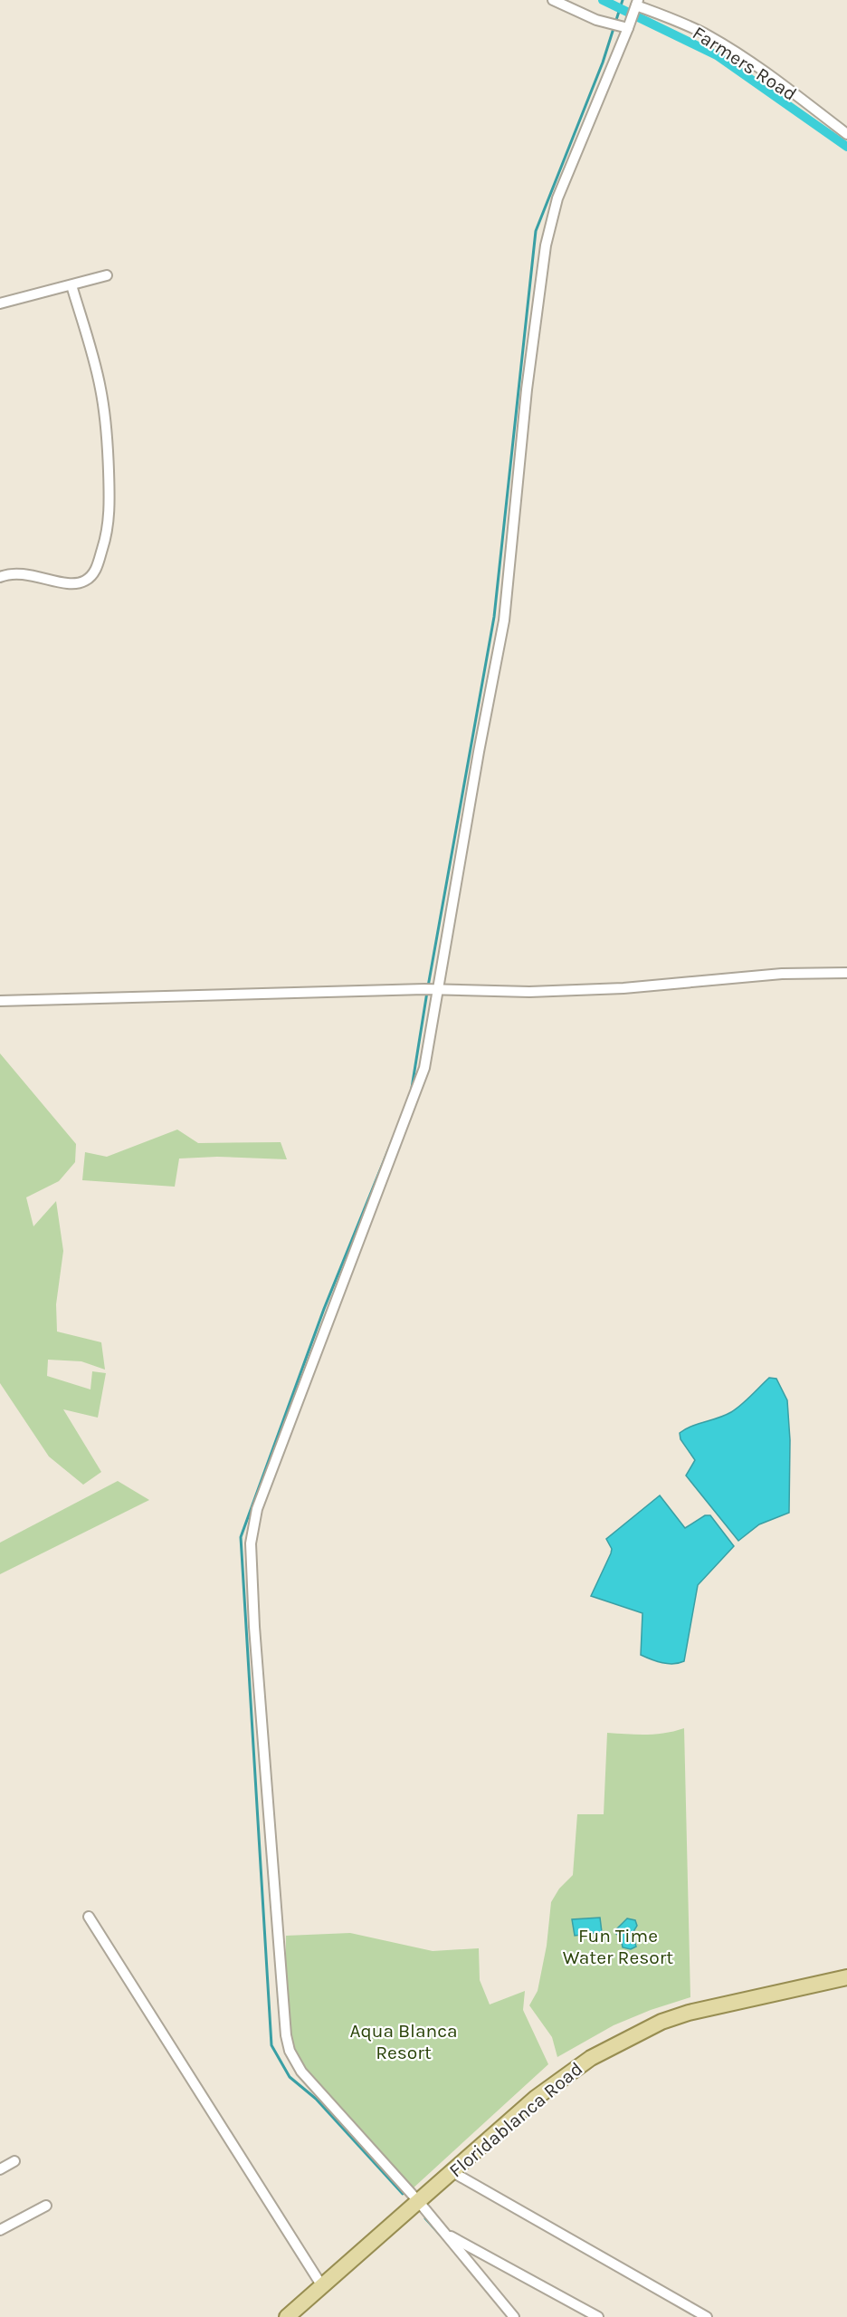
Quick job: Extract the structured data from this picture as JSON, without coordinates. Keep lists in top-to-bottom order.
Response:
{
  "streets": {
    "main road": ["Floridablanca Road"],
    "street": ["Farmers Road"]
  },
  "parks": ["Fun Time Water Resort", "Aqua Blanca Resort"]
}
